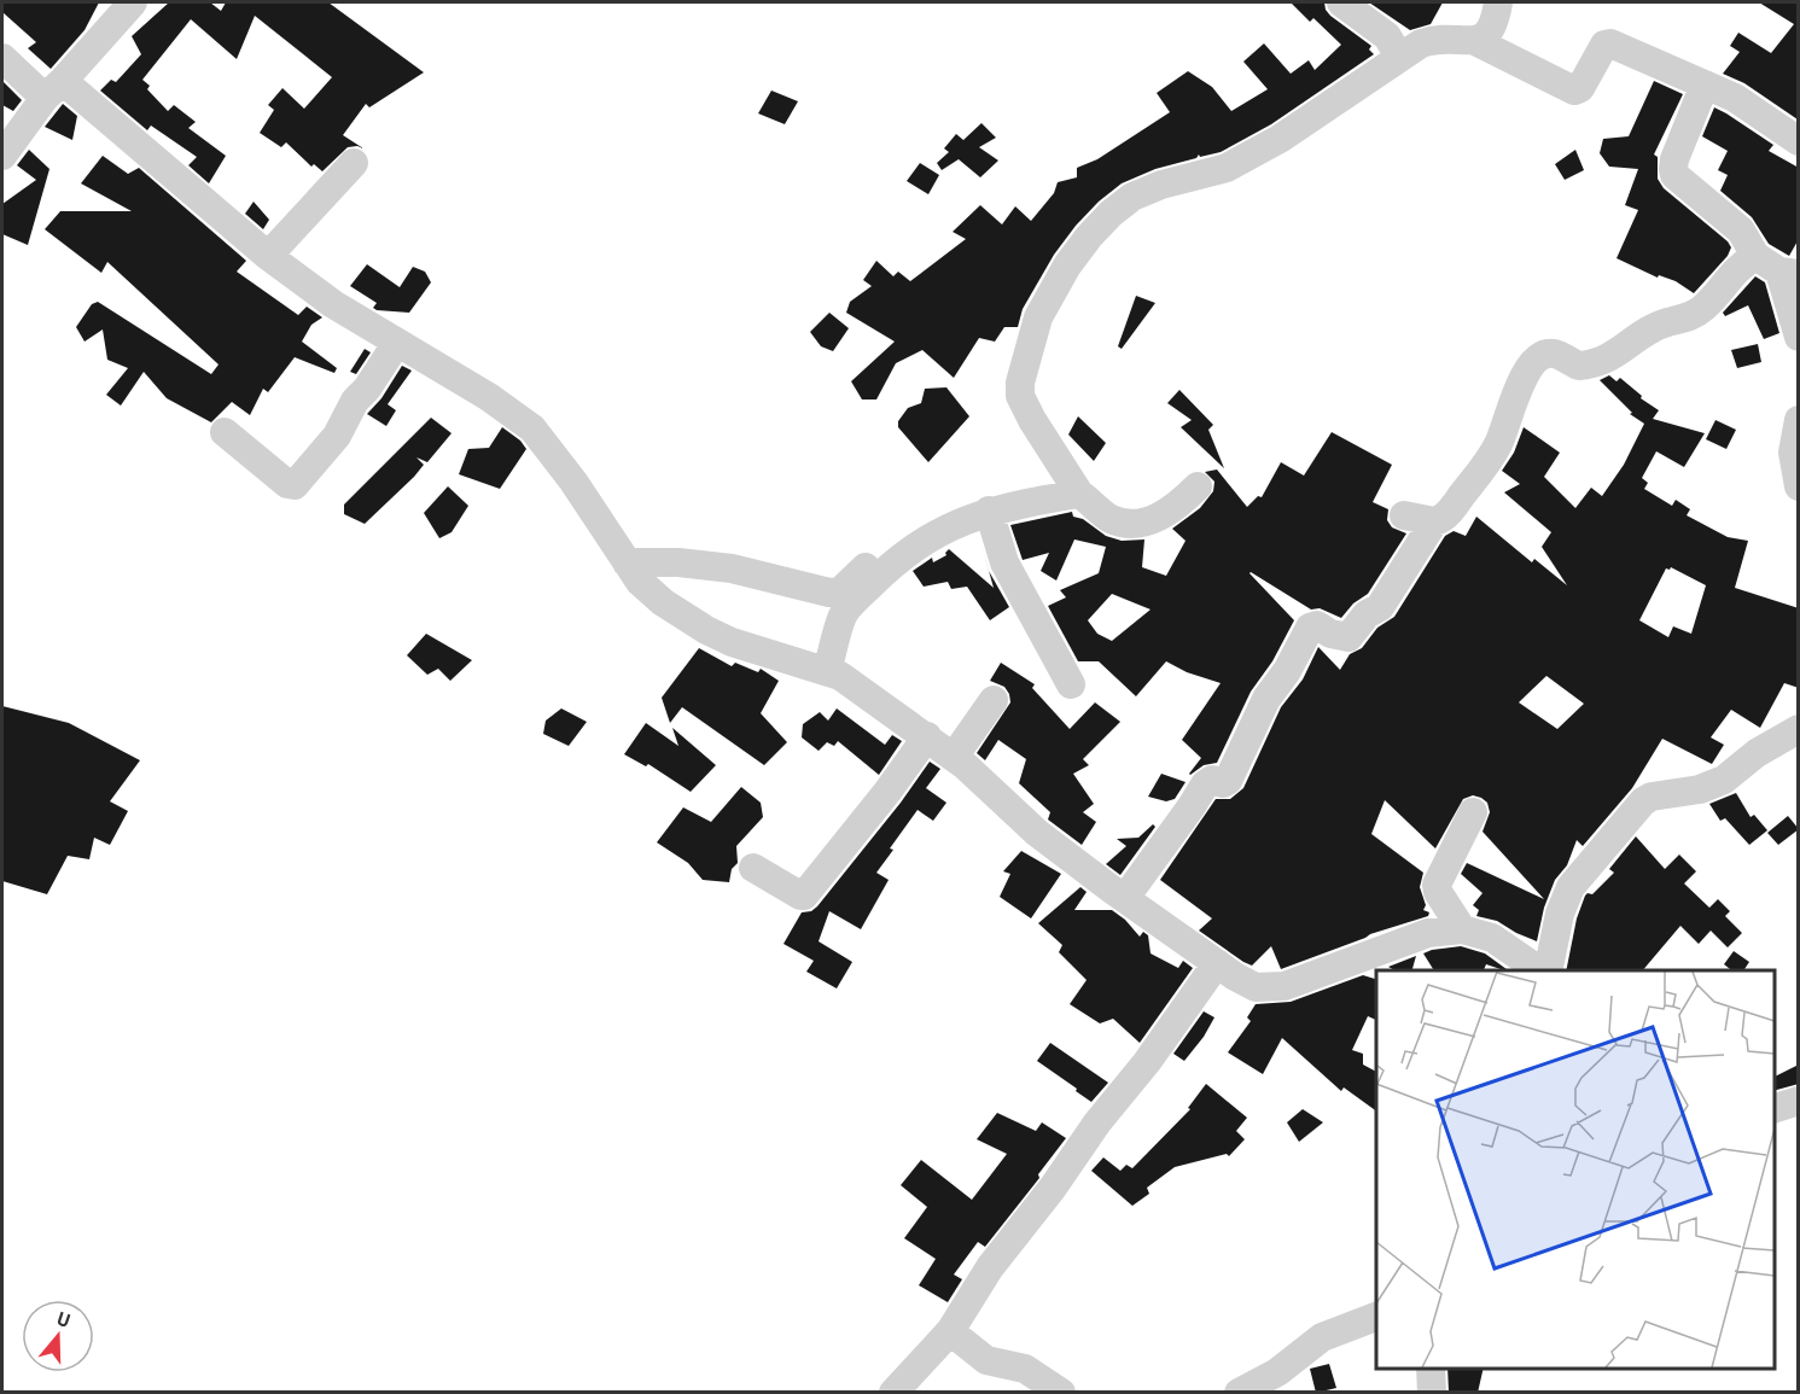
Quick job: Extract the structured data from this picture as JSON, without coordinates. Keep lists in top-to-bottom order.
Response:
{
  "north": "top"
}
